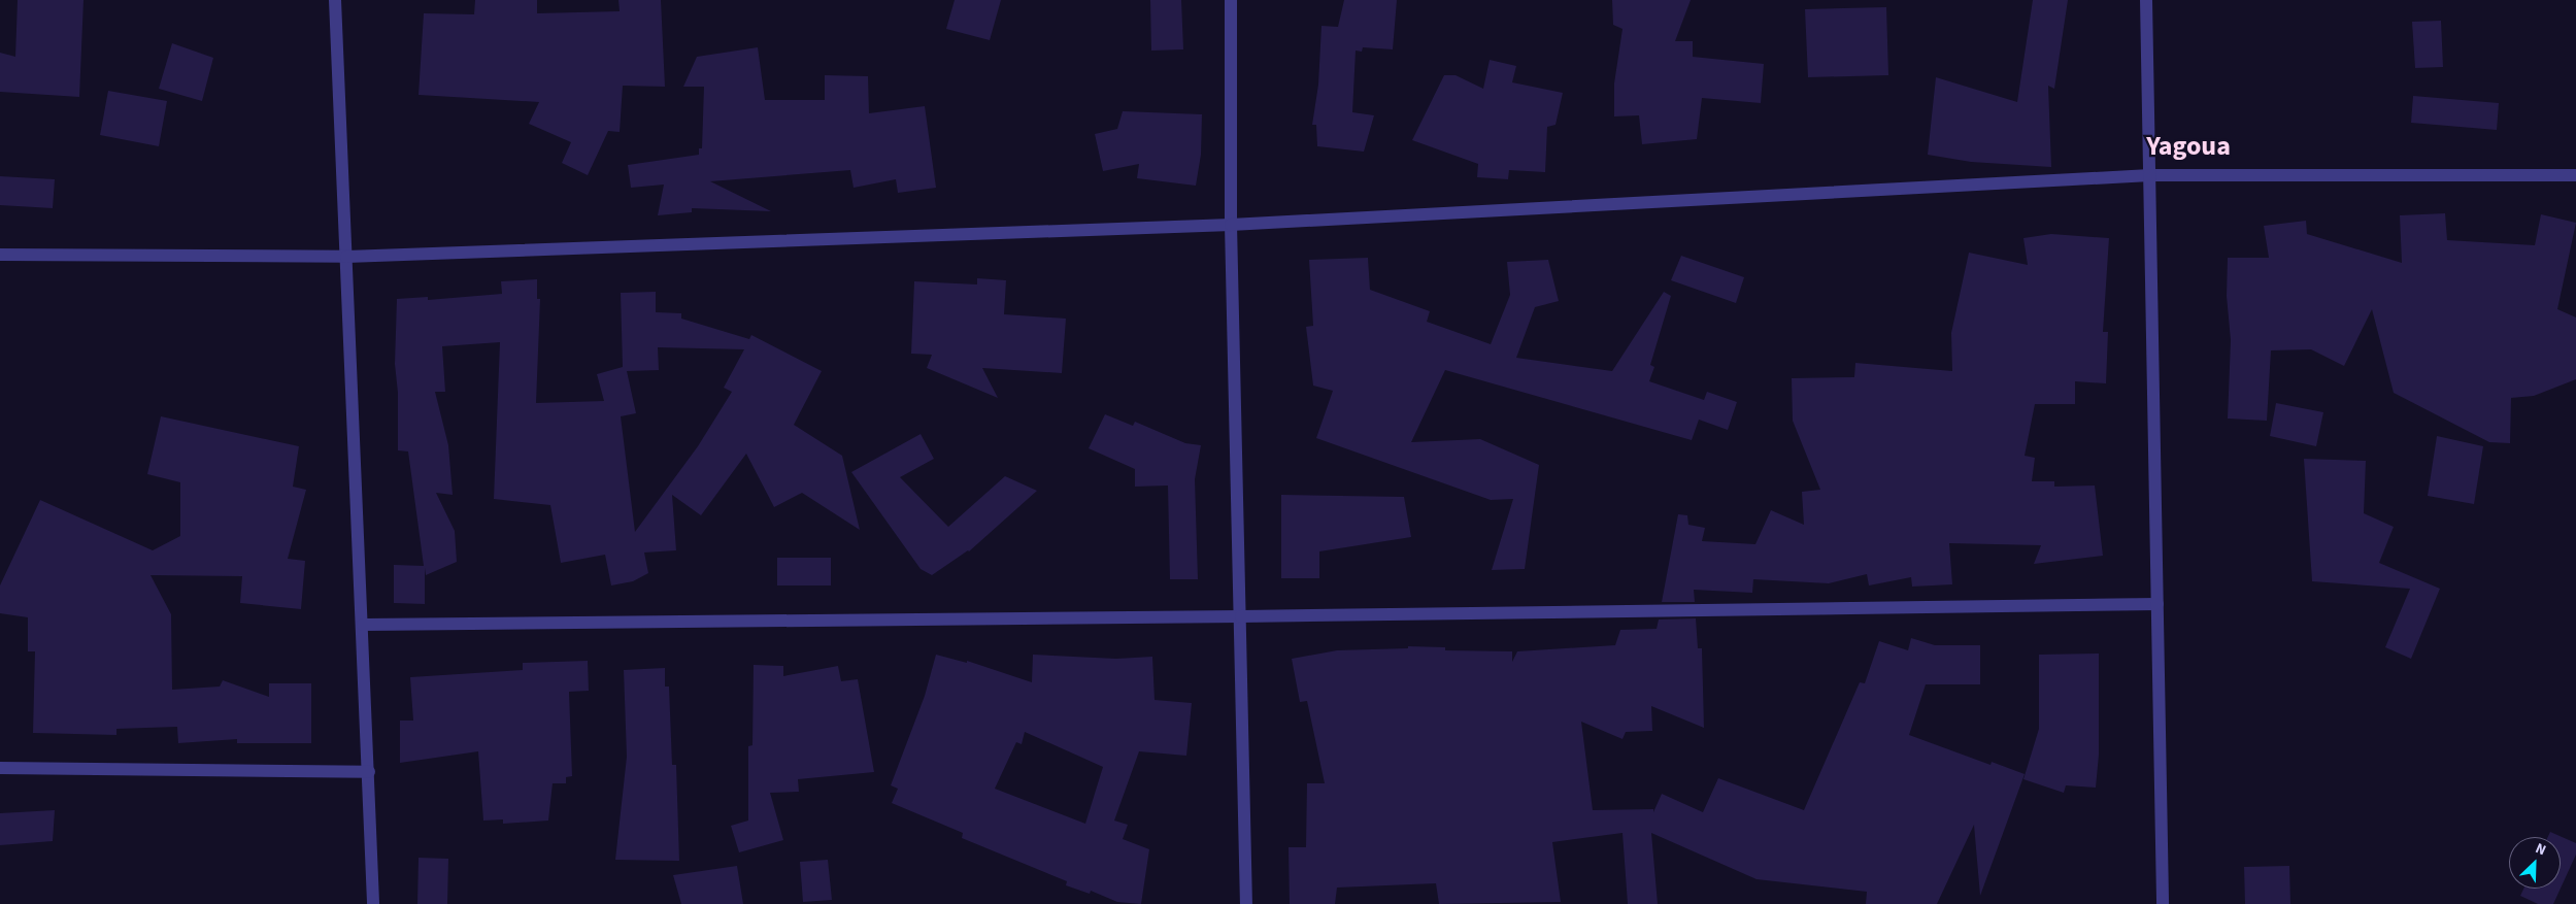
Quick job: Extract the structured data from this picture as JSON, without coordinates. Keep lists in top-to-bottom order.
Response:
{
  "districts": ["Yagoua"],
  "north": "top right"
}
